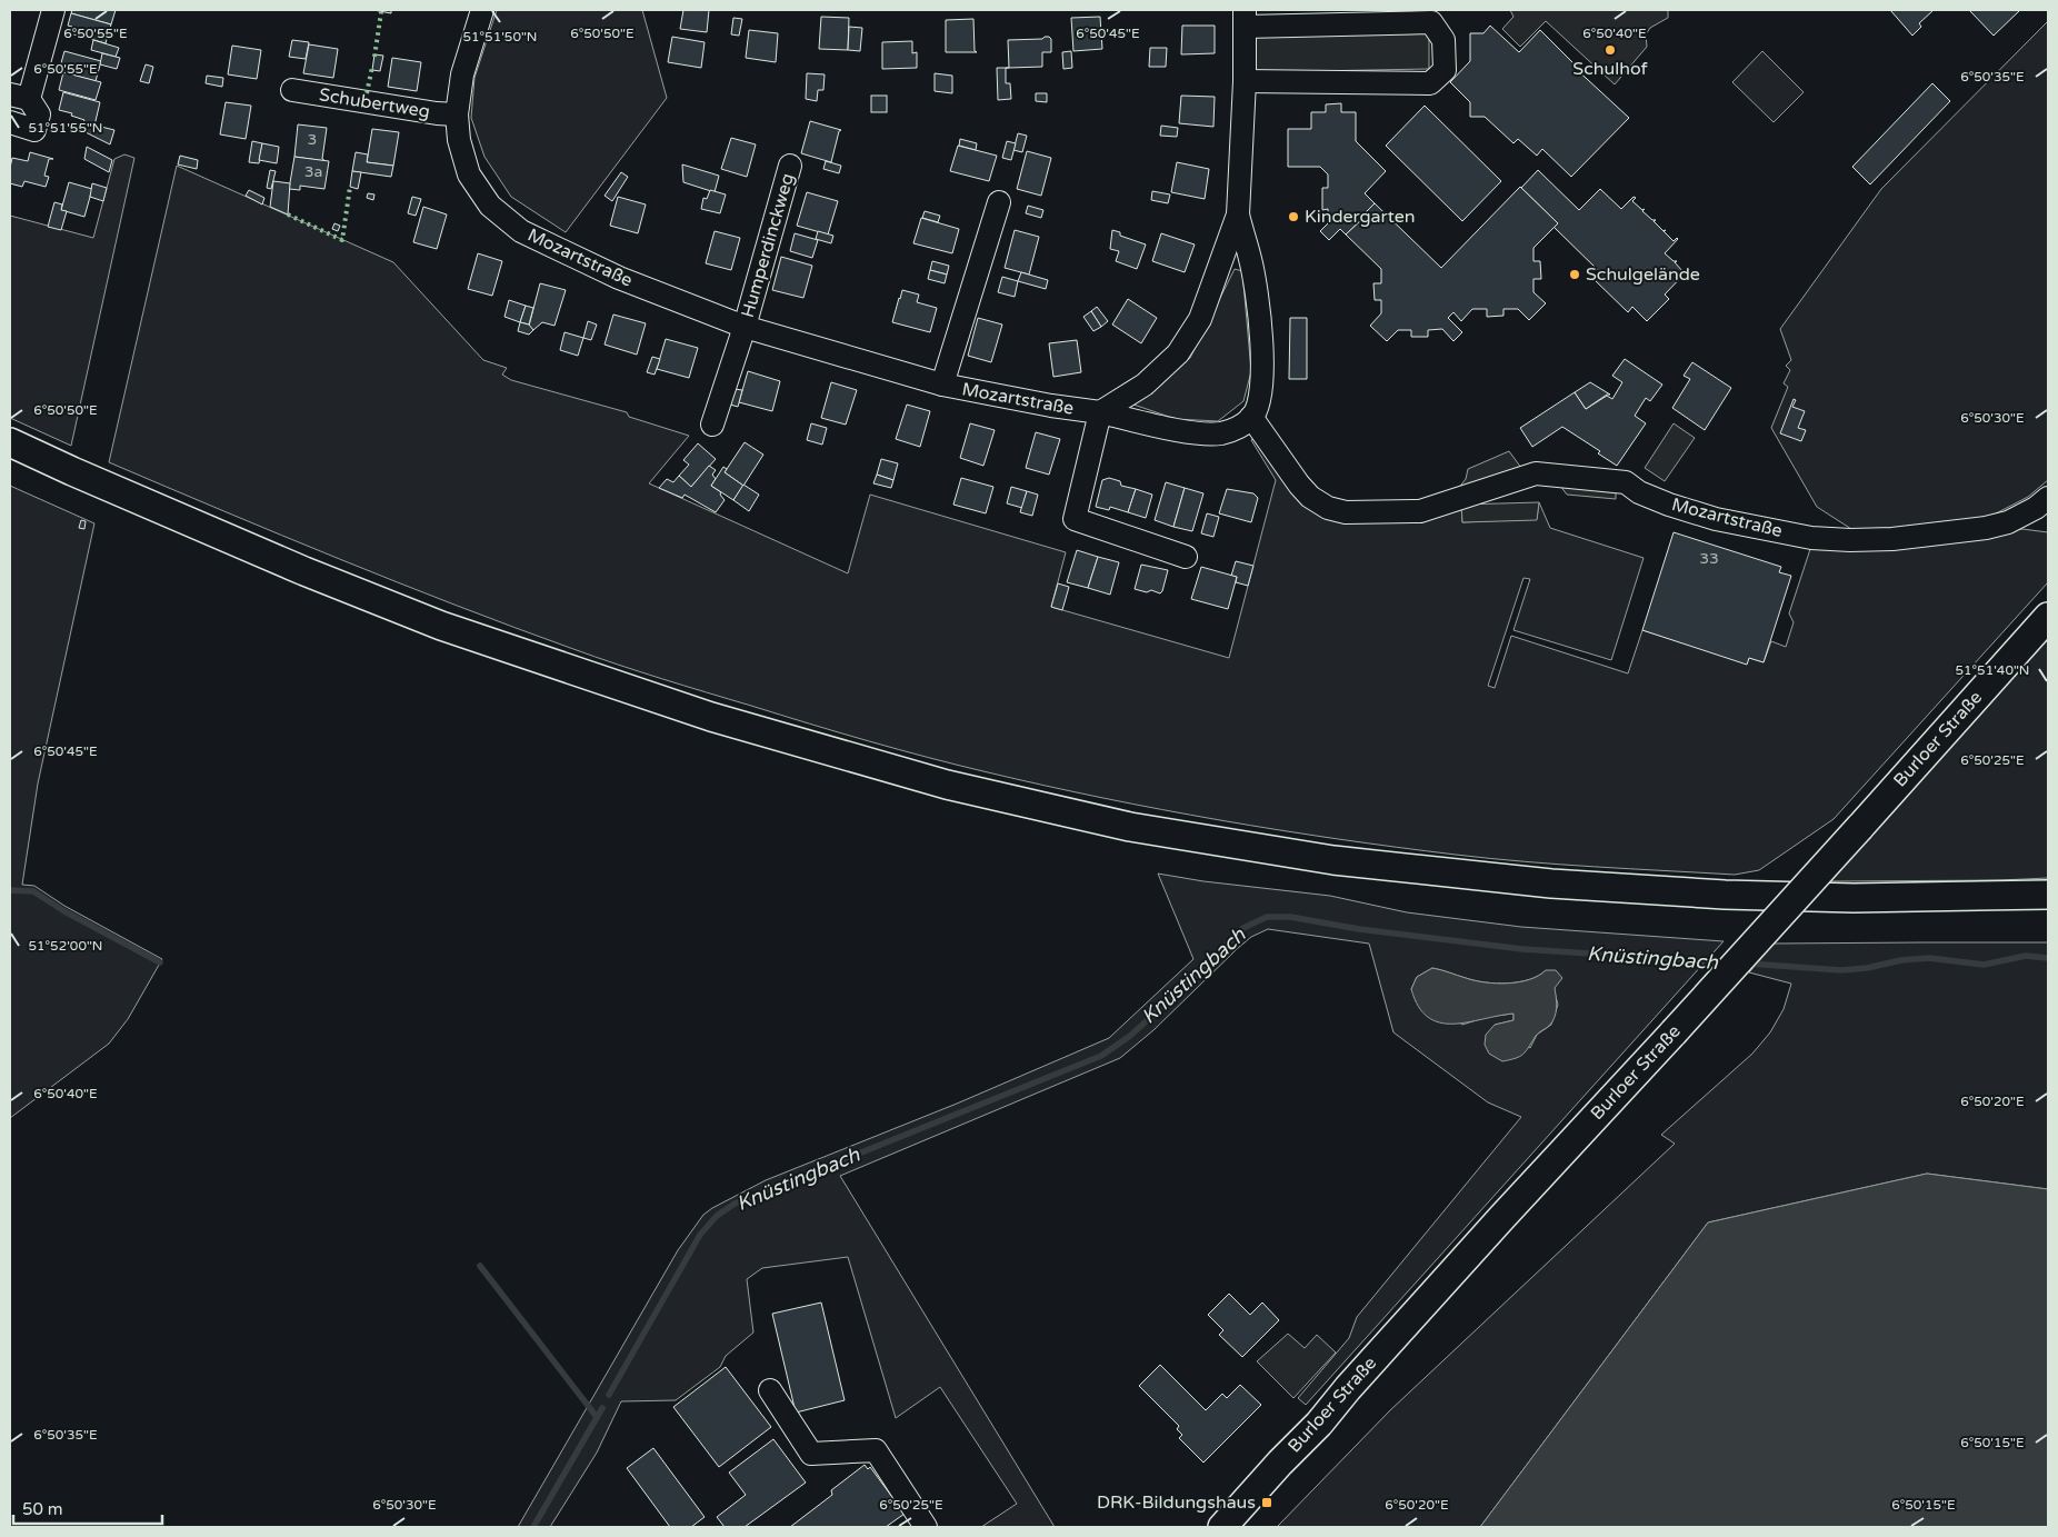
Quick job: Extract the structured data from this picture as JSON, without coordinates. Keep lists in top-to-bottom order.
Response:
{
  "streets": {
    "main road": ["Burloer Straße"],
    "street": ["Schubertweg", "Humperdinckweg", "Mozartstraße"]
  },
  "crossings": [
    ["Schubertweg", "Mozartstraße"],
    ["Humperdinckweg", "Mozartstraße"]
  ],
  "water": ["Knüstingbach"],
  "places": {
    "other": ["Schulhof", "Kindergarten", "Schulgelände"],
    "transit": ["DRK-Bildungshaus"]
  },
  "house_numbers": ["3", "3a", "33"],
  "scale_bar": "50 m",
  "coordinates": [
    "6°50'55\"E",
    "6°50'50\"E",
    "6°50'45\"E",
    "6°50'40\"E",
    "51°51'50\"N",
    "6°50'35\"E",
    "51°51'55\"N",
    "6°50'30\"E",
    "51°51'40\"N",
    "6°50'25\"E",
    "51°52'00\"N",
    "6°50'20\"E",
    "6°50'15\"E"
  ]
}
